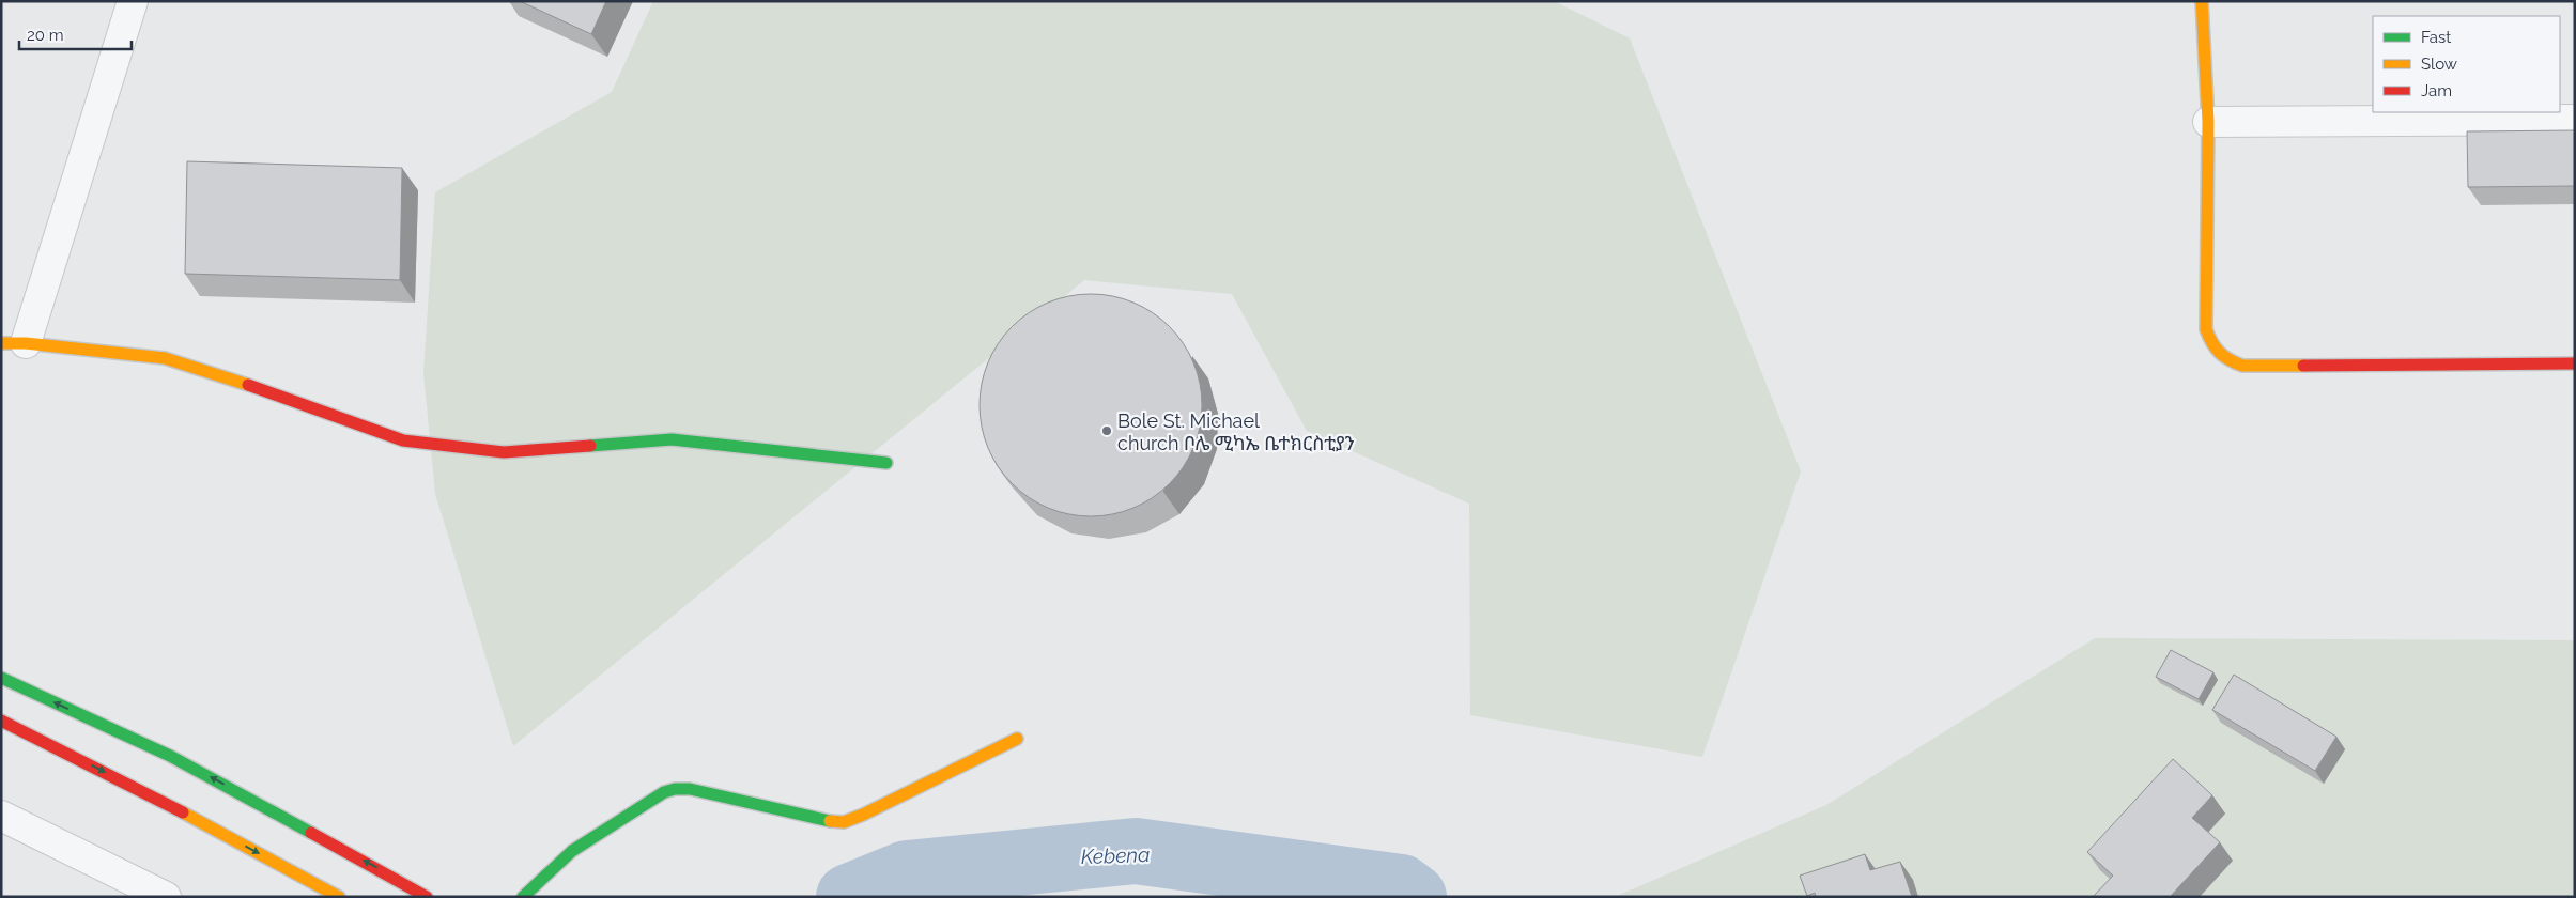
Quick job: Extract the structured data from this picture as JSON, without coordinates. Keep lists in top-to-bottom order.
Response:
{
  "water": ["Kebena"],
  "places": ["Bole St. Michael church ቦሌ ሚካኤ ቤተክርስቲያን"],
  "legend": ["Fast", "Slow", "Jam"],
  "scale_bar": "20 m"
}
